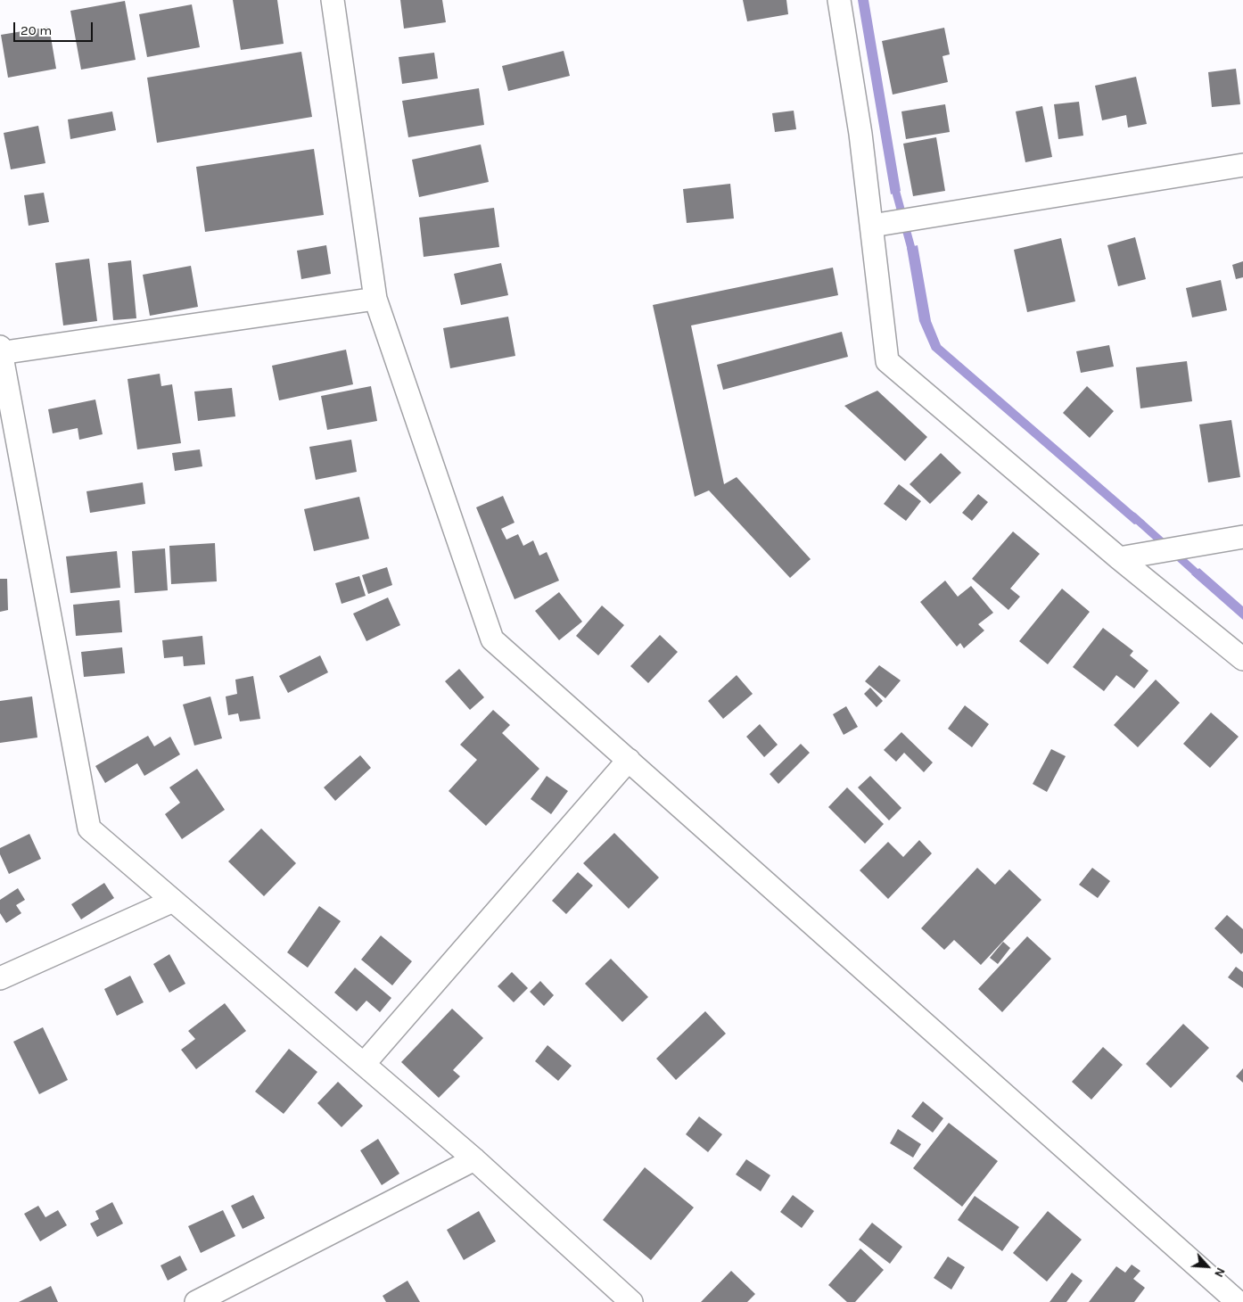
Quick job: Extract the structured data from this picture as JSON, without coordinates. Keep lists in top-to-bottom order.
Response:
{
  "scale_bar": "20 m",
  "north": "bottom right"
}
